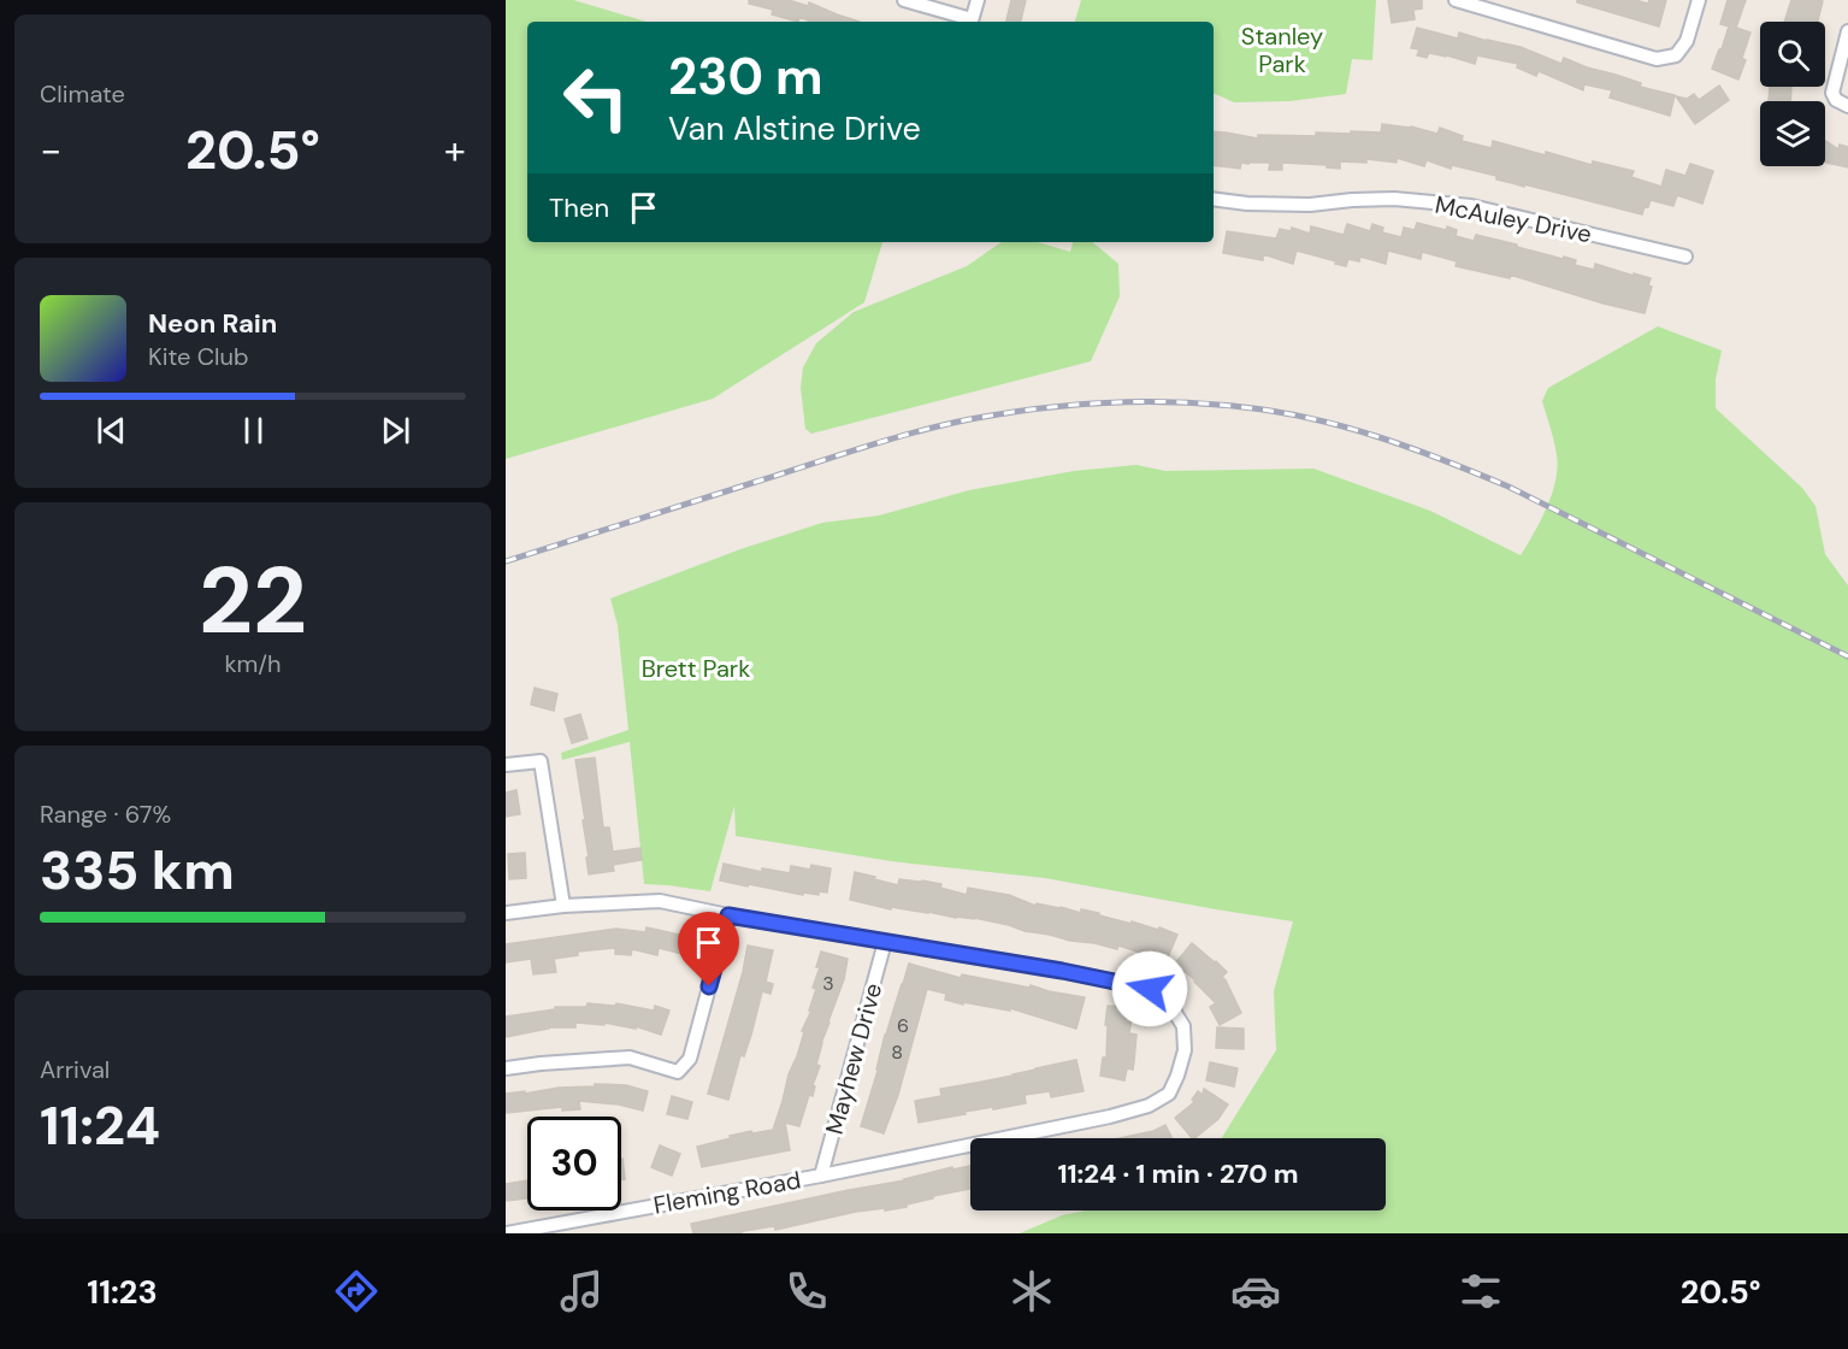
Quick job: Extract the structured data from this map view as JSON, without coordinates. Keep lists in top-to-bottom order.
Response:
{
  "streets": {
    "street": ["McAuley Drive", "Mayhew Drive", "Fleming Road"]
  },
  "crossings": [
    ["Mayhew Drive", "Fleming Road"]
  ],
  "parks": ["Stanley Park", "Brett Park"],
  "house_numbers": ["3", "6", "8"],
  "page": {
    "tile": [
      "Climate",
      ["22", "km/h"],
      ["Range · 67%", "335 km"],
      ["Arrival", "11:24"]
    ],
    "turn": ["230 m", "Van Alstine Drive"],
    "heat": ["−", "20.5°", "+"],
    "then": "Then",
    "song": ["Neon Rain", "Kite Club"],
    "limit": "30",
    "trip": "11:24 · 1 min · 270 m",
    "tabs": ["11:23", "20.5°"]
  }
}
